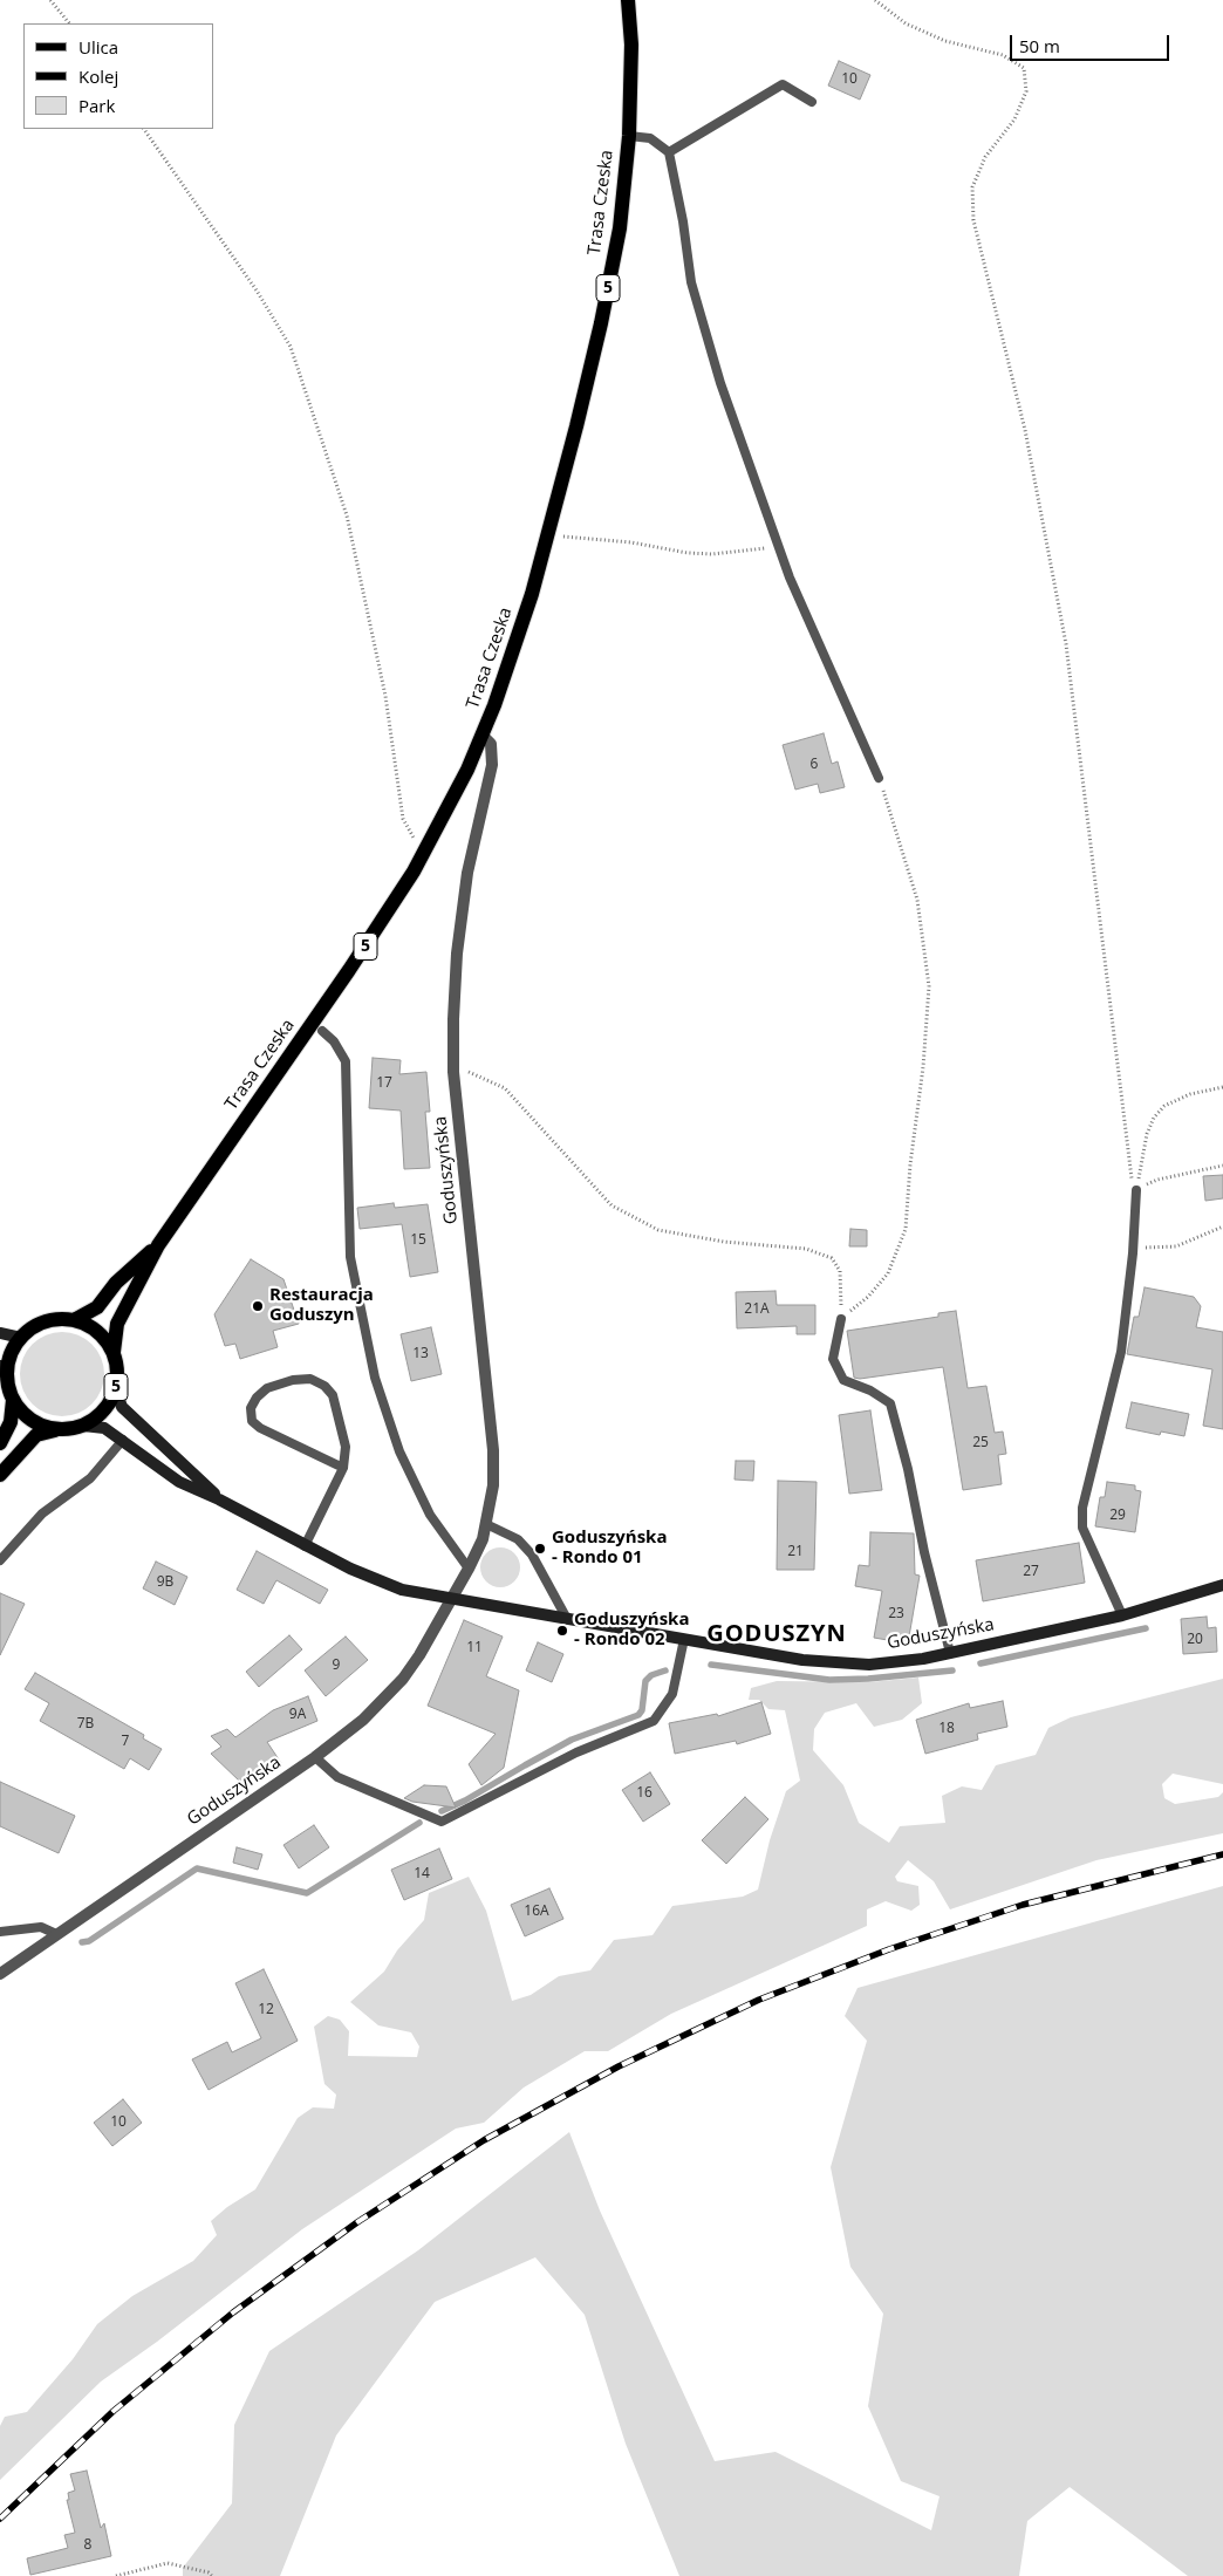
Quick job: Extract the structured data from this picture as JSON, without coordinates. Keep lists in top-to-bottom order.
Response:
{
  "streets": {
    "main road": ["Trasa Czeska", "5"],
    "street": ["Goduszyńska"]
  },
  "crossings": [
    ["Trasa Czeska", "5"],
    ["Trasa Czeska", "Goduszyńska"],
    ["5", "Goduszyńska"]
  ],
  "districts": ["GODUSZYN"],
  "places": ["Restauracja Goduszyn", "Goduszyńska - Rondo 01", "Goduszyńska - Rondo 02"],
  "house_numbers": [
    "10",
    "6",
    "17",
    "15",
    "21A",
    "13",
    "25",
    "29",
    "21",
    "27",
    "9B",
    "23",
    "20",
    "11",
    "9",
    "9A",
    "7B",
    "18",
    "7",
    "16",
    "14",
    "16A",
    "12",
    "10",
    "8"
  ],
  "legend": ["Ulica", "Kolej", "Park"],
  "scale_bar": "50 m"
}
